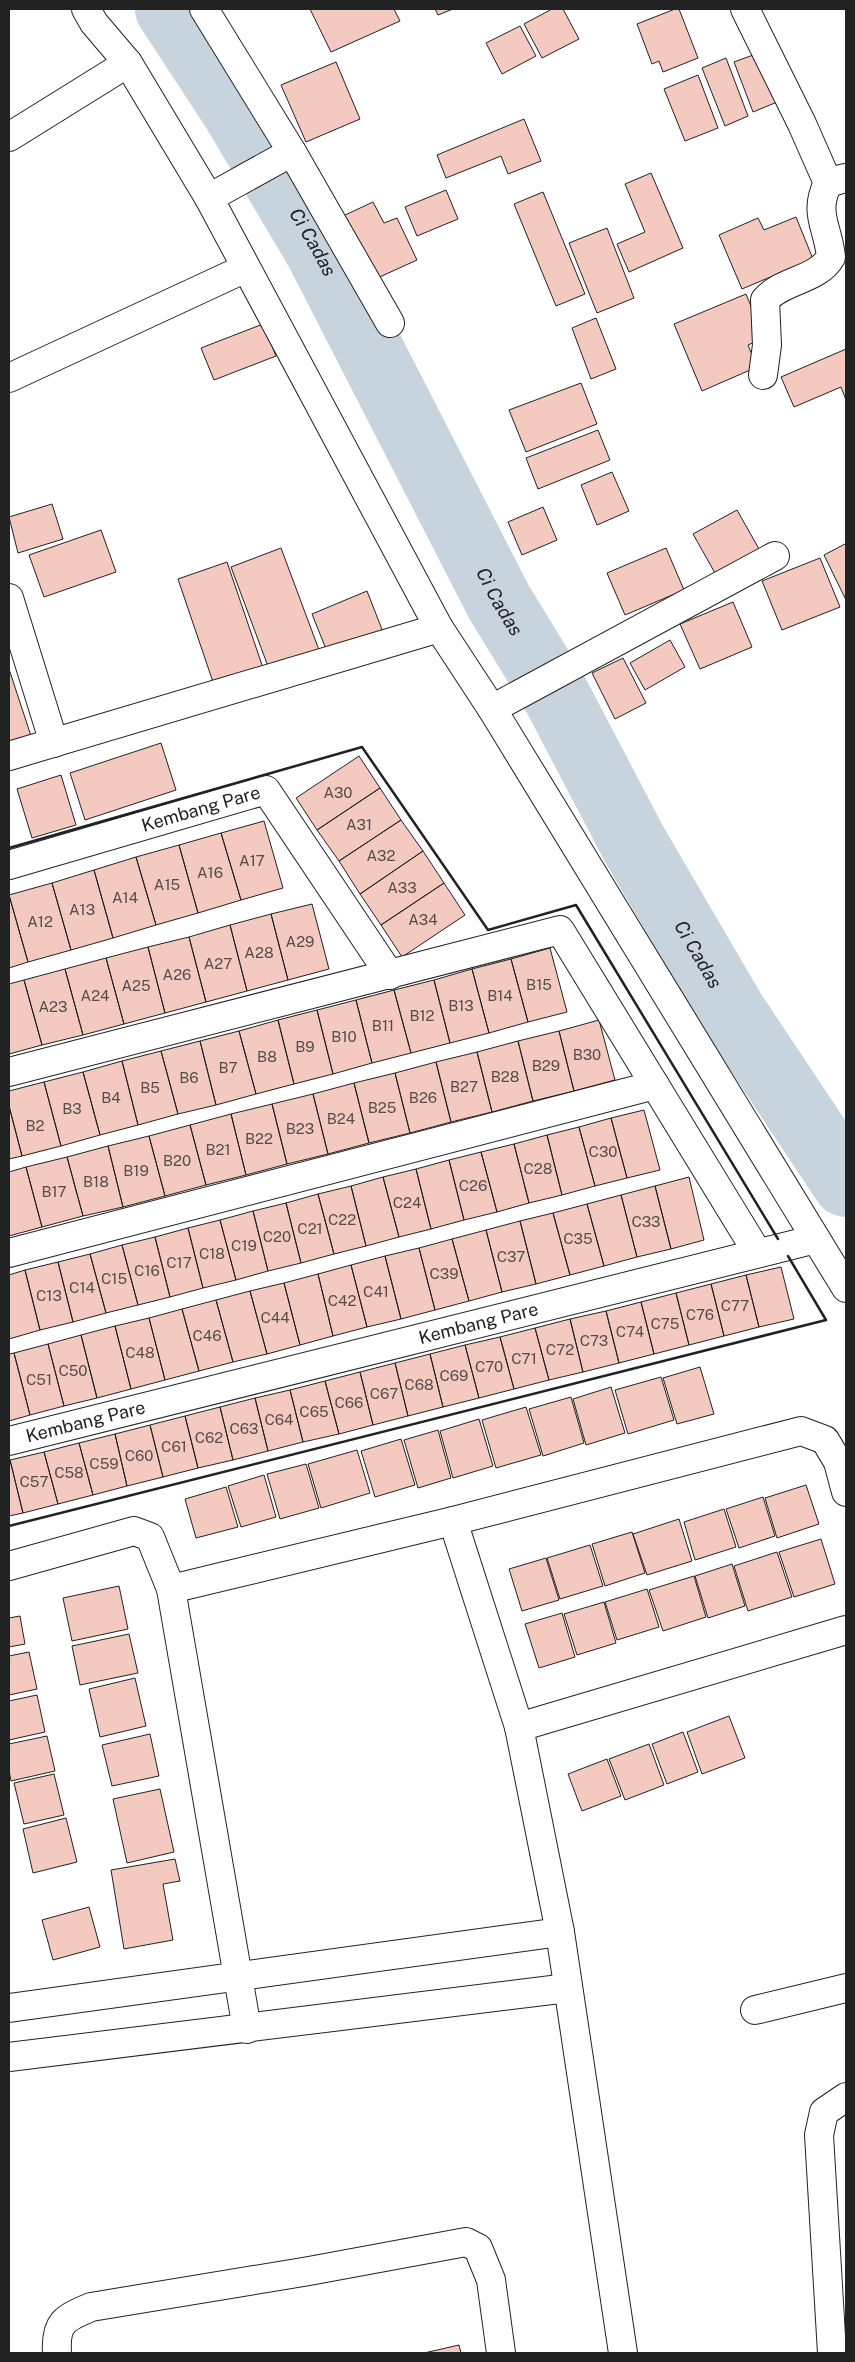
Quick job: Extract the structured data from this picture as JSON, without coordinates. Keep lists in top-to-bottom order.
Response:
{
  "streets": {
    "street": ["Kembang Pare"]
  },
  "water": ["Ci Cadas"],
  "house_numbers": [
    "A30",
    "A31",
    "A32",
    "A17",
    "A16",
    "A15",
    "A33",
    "A14",
    "A13",
    "A34",
    "A12",
    "A29",
    "A28",
    "A27",
    "A26",
    "B15",
    "A25",
    "A24",
    "B14",
    "B13",
    "A23",
    "B12",
    "B11",
    "B10",
    "B9",
    "B30",
    "B8",
    "B29",
    "B7",
    "B28",
    "B6",
    "B27",
    "B5",
    "B4",
    "B26",
    "B25",
    "B3",
    "B24",
    "B2",
    "B23",
    "B22",
    "B21",
    "C30",
    "B20",
    "C28",
    "B19",
    "B18",
    "C26",
    "B17",
    "C24",
    "C22",
    "C33",
    "C21",
    "C20",
    "C35",
    "C19",
    "C18",
    "C37",
    "C17",
    "C16",
    "C39",
    "C15",
    "C14",
    "C41",
    "C13",
    "C42",
    "C77",
    "C76",
    "C44",
    "C75",
    "C74",
    "C46",
    "C73",
    "C72",
    "C48",
    "C71",
    "C70",
    "C50",
    "C69",
    "C51",
    "C68",
    "C67",
    "C66",
    "C65",
    "C64",
    "C63",
    "C62",
    "C61",
    "C60",
    "C59",
    "C58",
    "C57"
  ]
}
